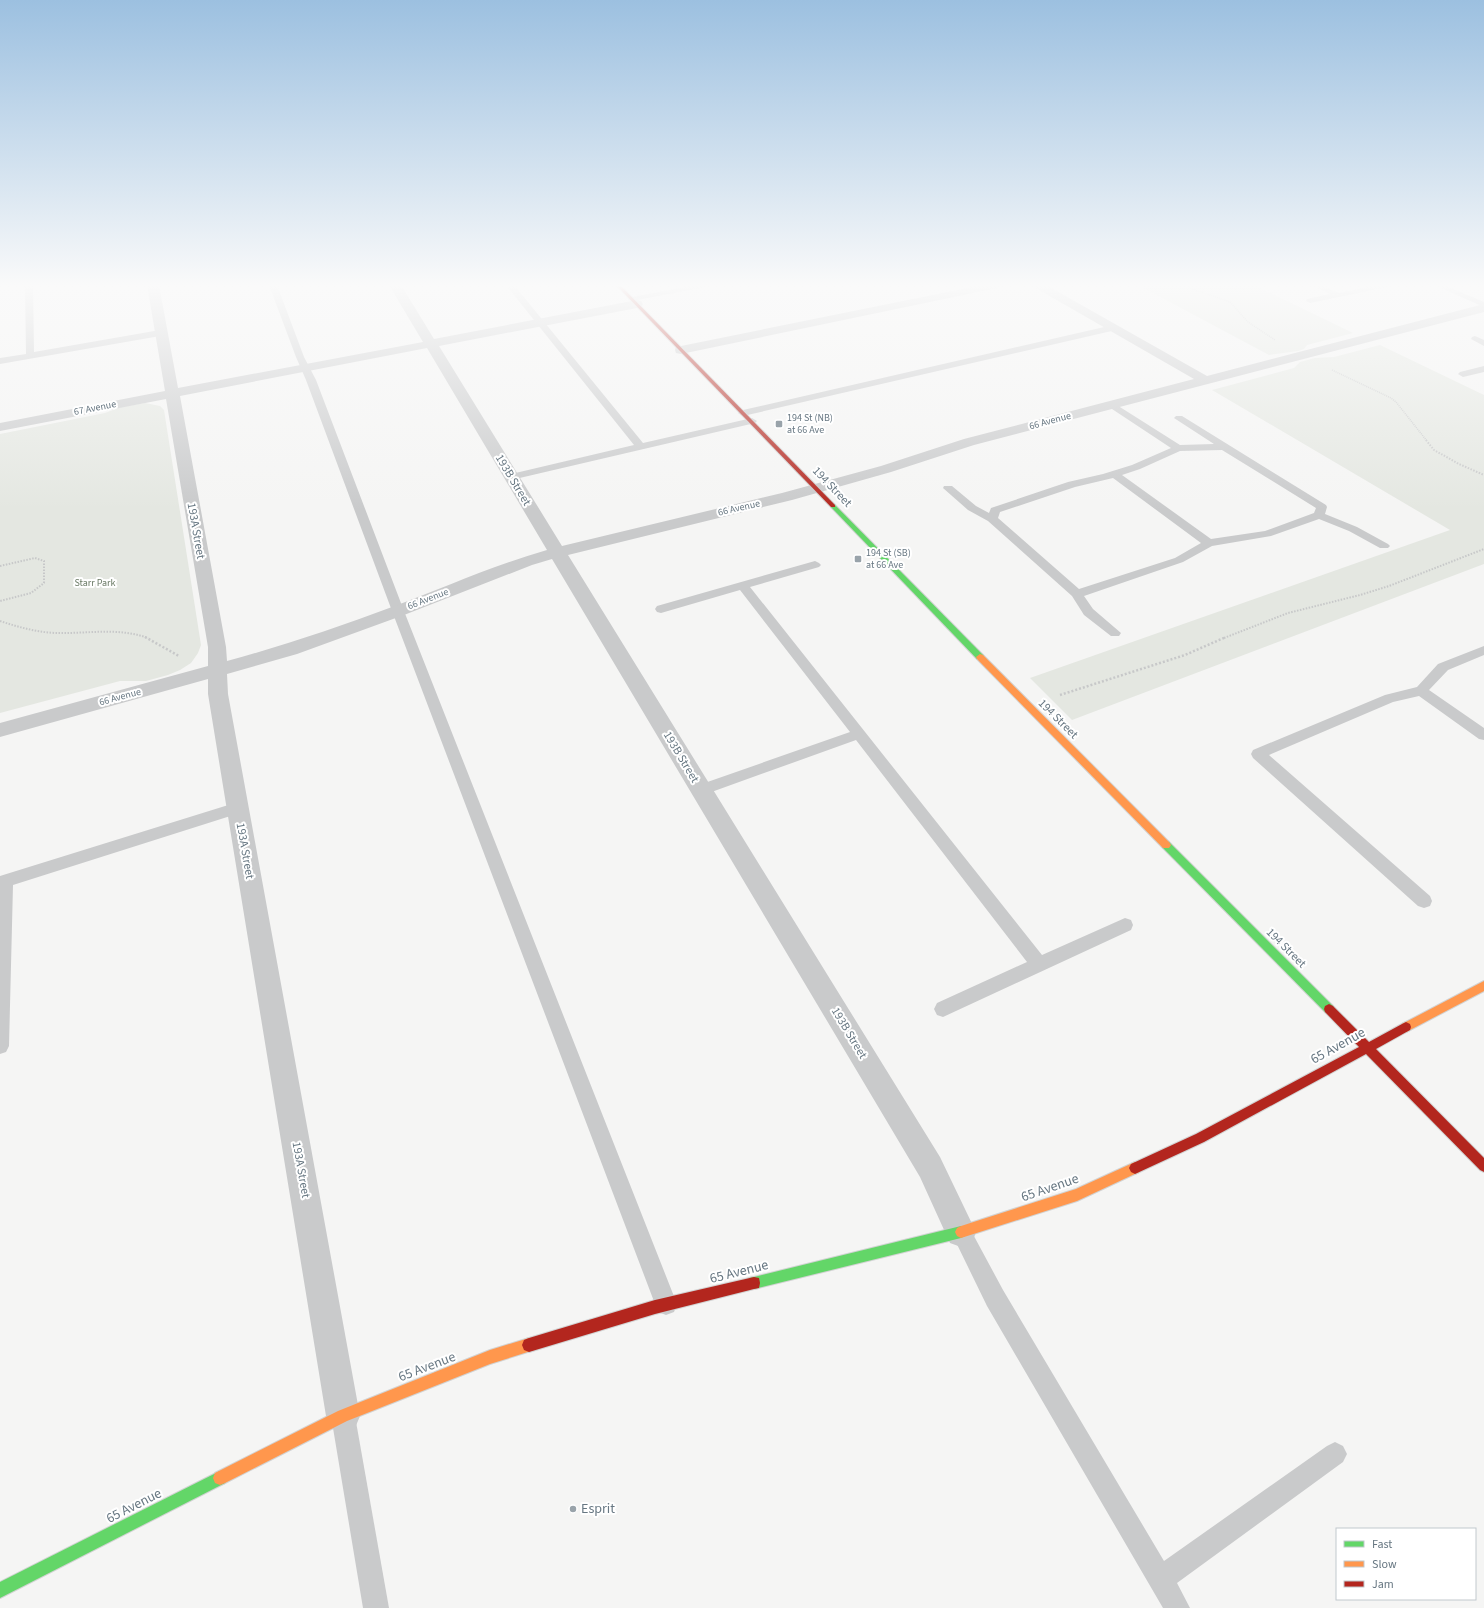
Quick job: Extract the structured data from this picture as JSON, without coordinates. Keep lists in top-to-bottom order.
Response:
{
  "streets": {
    "street": [
      "67 Avenue",
      "66 Avenue",
      "193B Street",
      "194 Street",
      "193A Street",
      "65 Avenue"
    ]
  },
  "crossings": [
    ["67 Avenue", "193A Street"],
    ["66 Avenue", "193B Street"],
    ["66 Avenue", "194 Street"],
    ["66 Avenue", "193A Street"],
    ["193B Street", "65 Avenue"],
    ["194 Street", "65 Avenue"],
    ["193A Street", "65 Avenue"]
  ],
  "parks": ["Starr Park"],
  "places": {
    "transit": ["194 St (NB) at 66 Ave", "194 St (SB) at 66 Ave"],
    "other": ["Esprit"]
  },
  "legend": ["Fast", "Slow", "Jam"]
}
